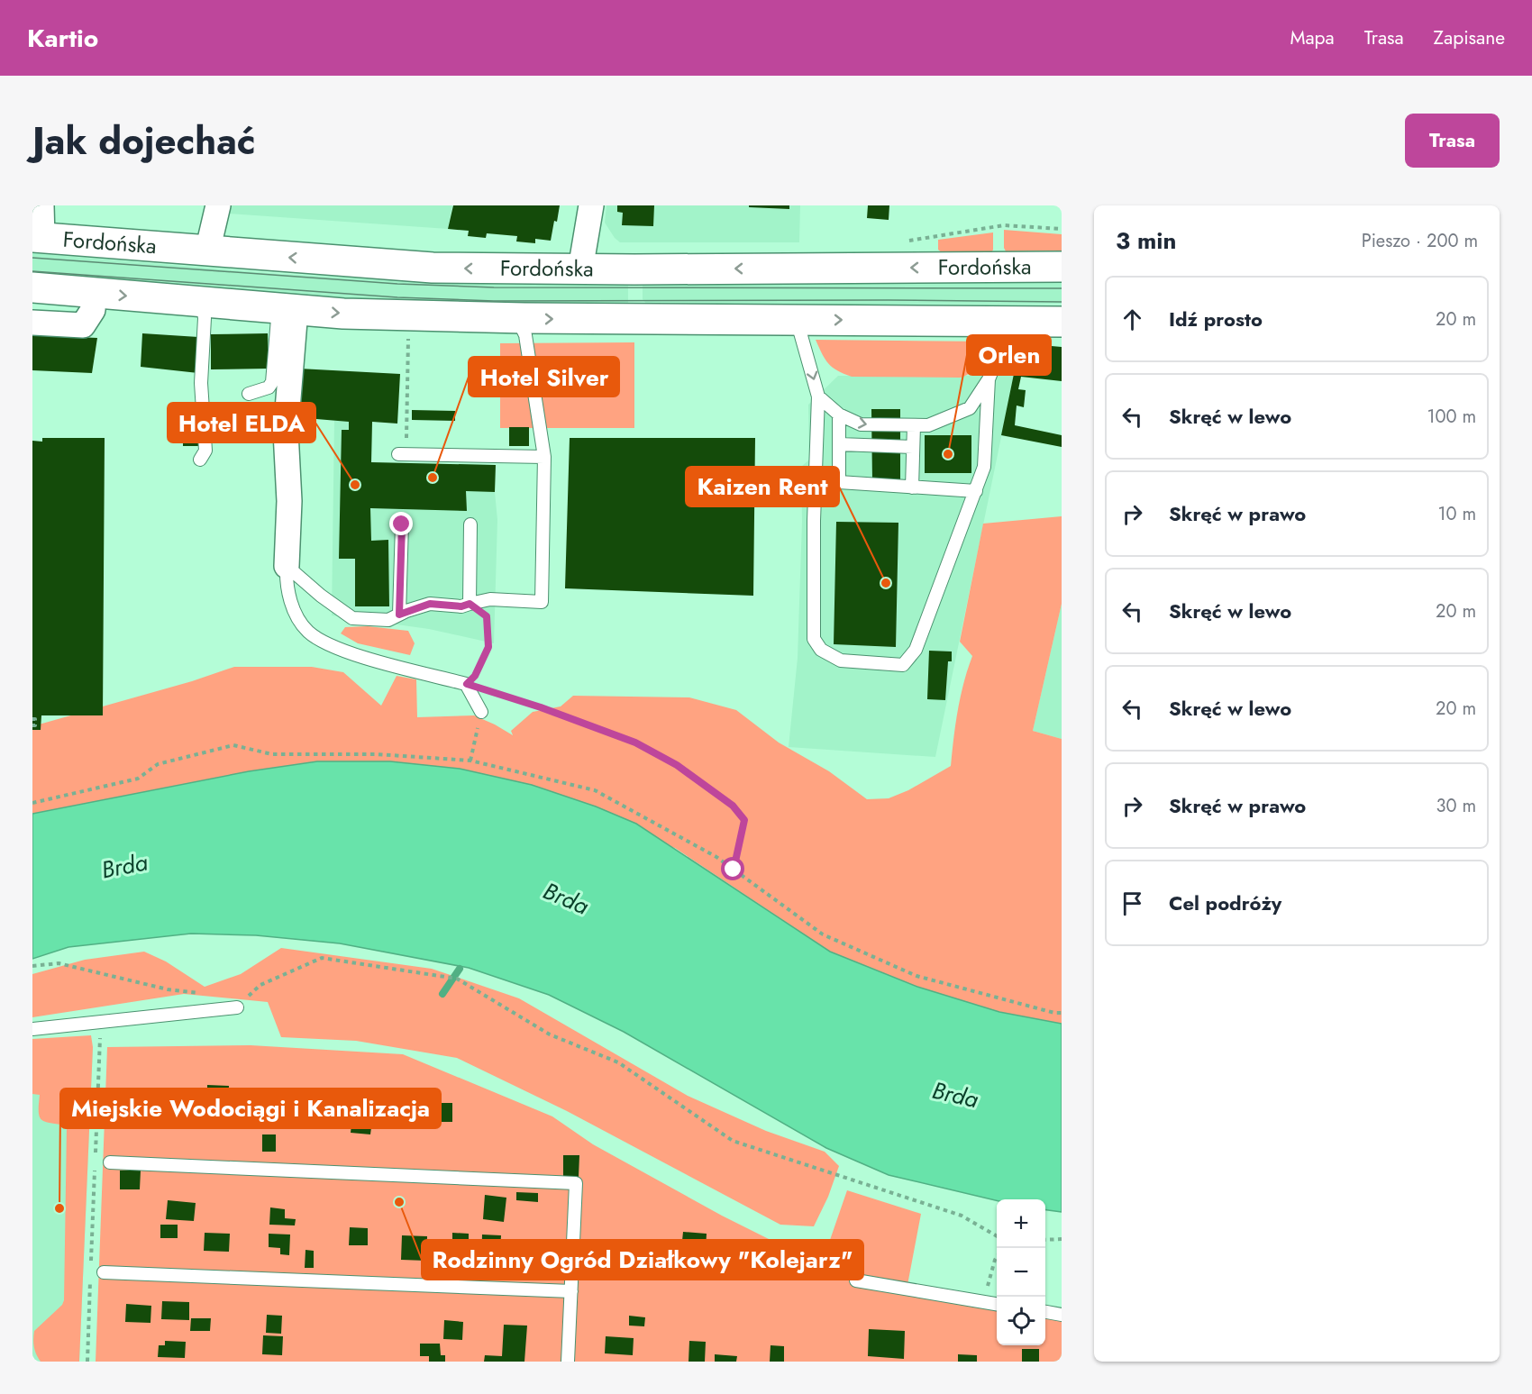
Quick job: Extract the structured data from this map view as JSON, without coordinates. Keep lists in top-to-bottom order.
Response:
{
  "streets": {
    "main road": ["Fordońska"]
  },
  "water": ["Brda"],
  "places": [
    "Orlen",
    "Hotel Silver",
    "Hotel ELDA",
    "Kaizen Rent",
    "Rodzinny Ogród Działkowy \"Kolejarz\"",
    "Miejskie Wodociągi i Kanalizacja"
  ],
  "page": {
    "header": "Kartio",
    "nav": ["Mapa", "Trasa", "Zapisane"],
    "title": "Jak dojechać",
    "buttons": "Trasa",
    "heading": ["3 min", "Pieszo · 200 m"],
    "list": [
      ["Idź prosto", "20 m"],
      ["Skręć w lewo", "100 m"],
      ["Skręć w prawo", "10 m"],
      ["Skręć w lewo", "20 m"],
      ["Skręć w lewo", "20 m"],
      ["Skręć w prawo", "30 m"],
      "Cel podróży"
    ],
    "map_buttons": ["+", "−"]
  }
}
